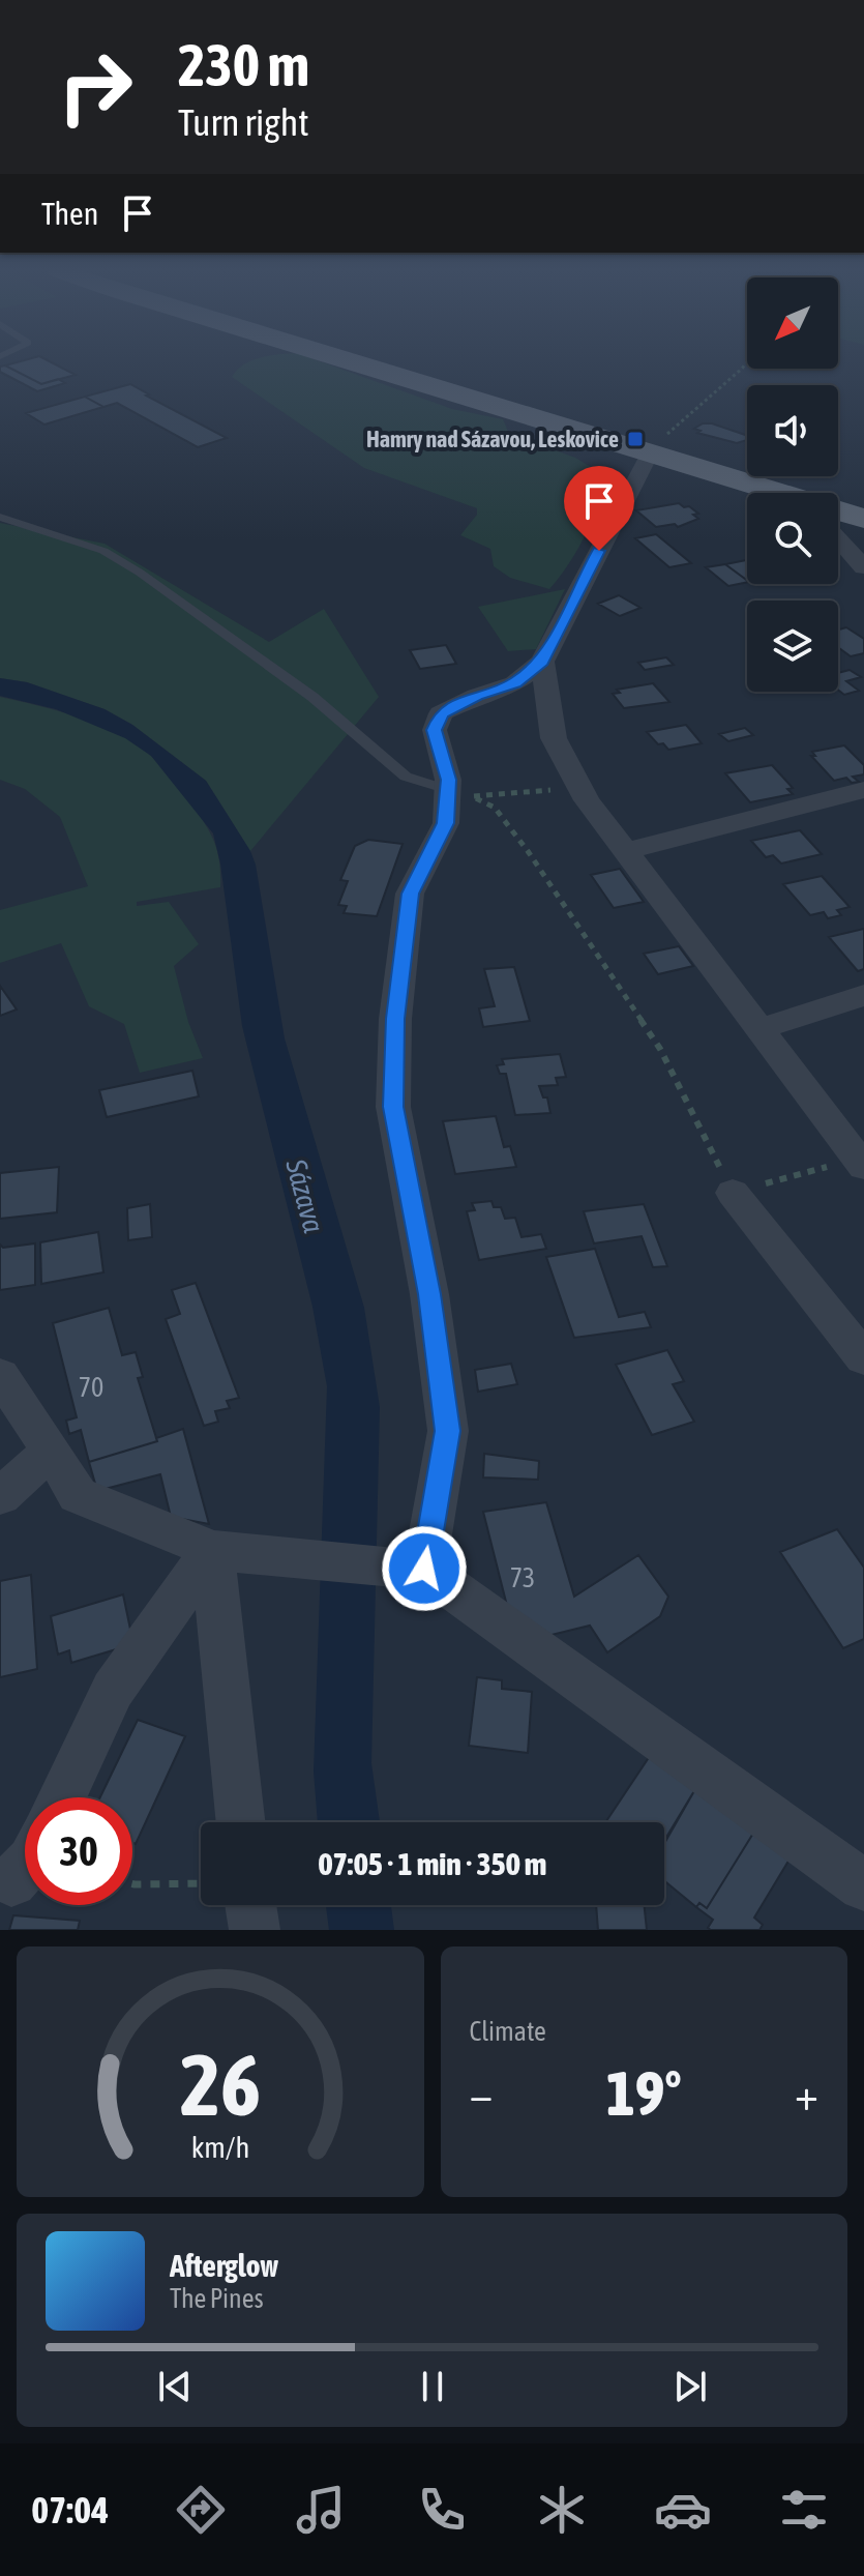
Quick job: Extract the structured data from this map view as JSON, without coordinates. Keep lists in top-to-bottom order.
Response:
{
  "water": ["Sázava"],
  "places": {
    "transit": ["Hamry nad Sázavou, Leskovice"]
  },
  "house_numbers": ["70", "73"],
  "north": "bottom left",
  "page": {
    "turn": ["230 m", "Turn right"],
    "then": "Then",
    "limit": "30",
    "trip": "07:05 · 1 min · 350 m",
    "tile": "Climate",
    "heat": ["−", "19°", "+"],
    "song": ["Afterglow", "The Pines"],
    "tabs": "07:04",
    "gauge": ["26", "km/h"]
  }
}
